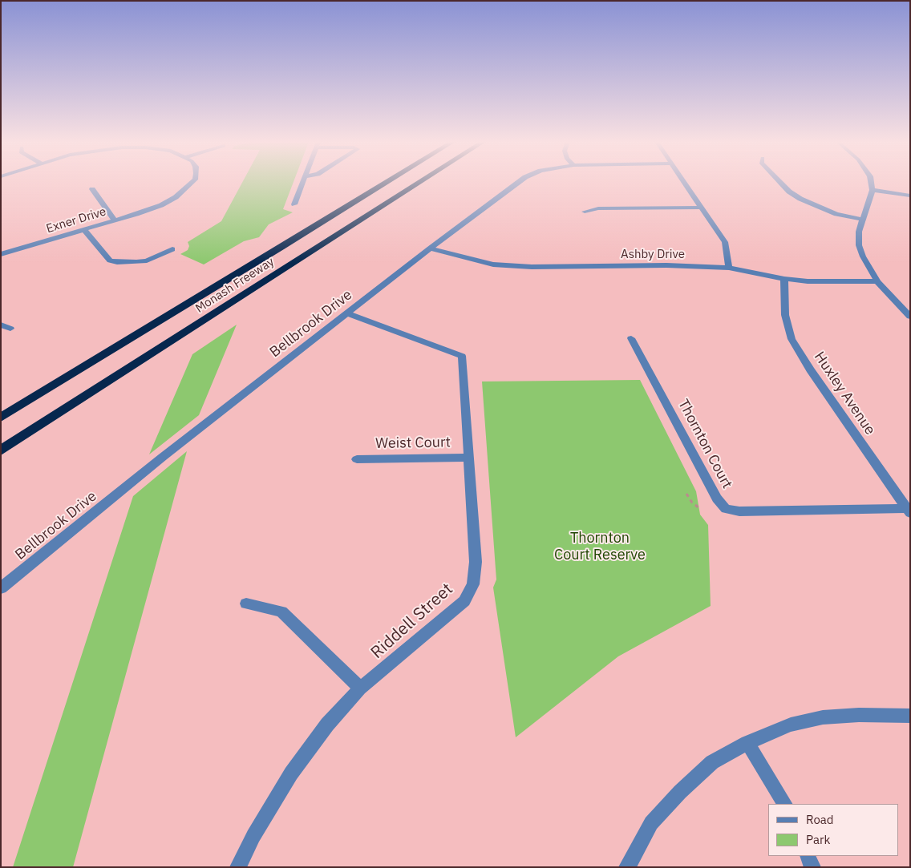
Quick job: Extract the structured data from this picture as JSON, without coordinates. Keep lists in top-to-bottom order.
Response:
{
  "streets": {
    "highway": ["Monash Freeway"],
    "street": [
      "Exner Drive",
      "Ashby Drive",
      "Bellbrook Drive",
      "Huxley Avenue",
      "Weist Court",
      "Thornton Court",
      "Riddell Street"
    ]
  },
  "crossings": [
    ["Ashby Drive", "Bellbrook Drive"],
    ["Ashby Drive", "Huxley Avenue"],
    ["Bellbrook Drive", "Riddell Street"],
    ["Huxley Avenue", "Thornton Court"],
    ["Weist Court", "Riddell Street"]
  ],
  "parks": ["Thornton Court Reserve"],
  "legend": ["Road", "Park"]
}
